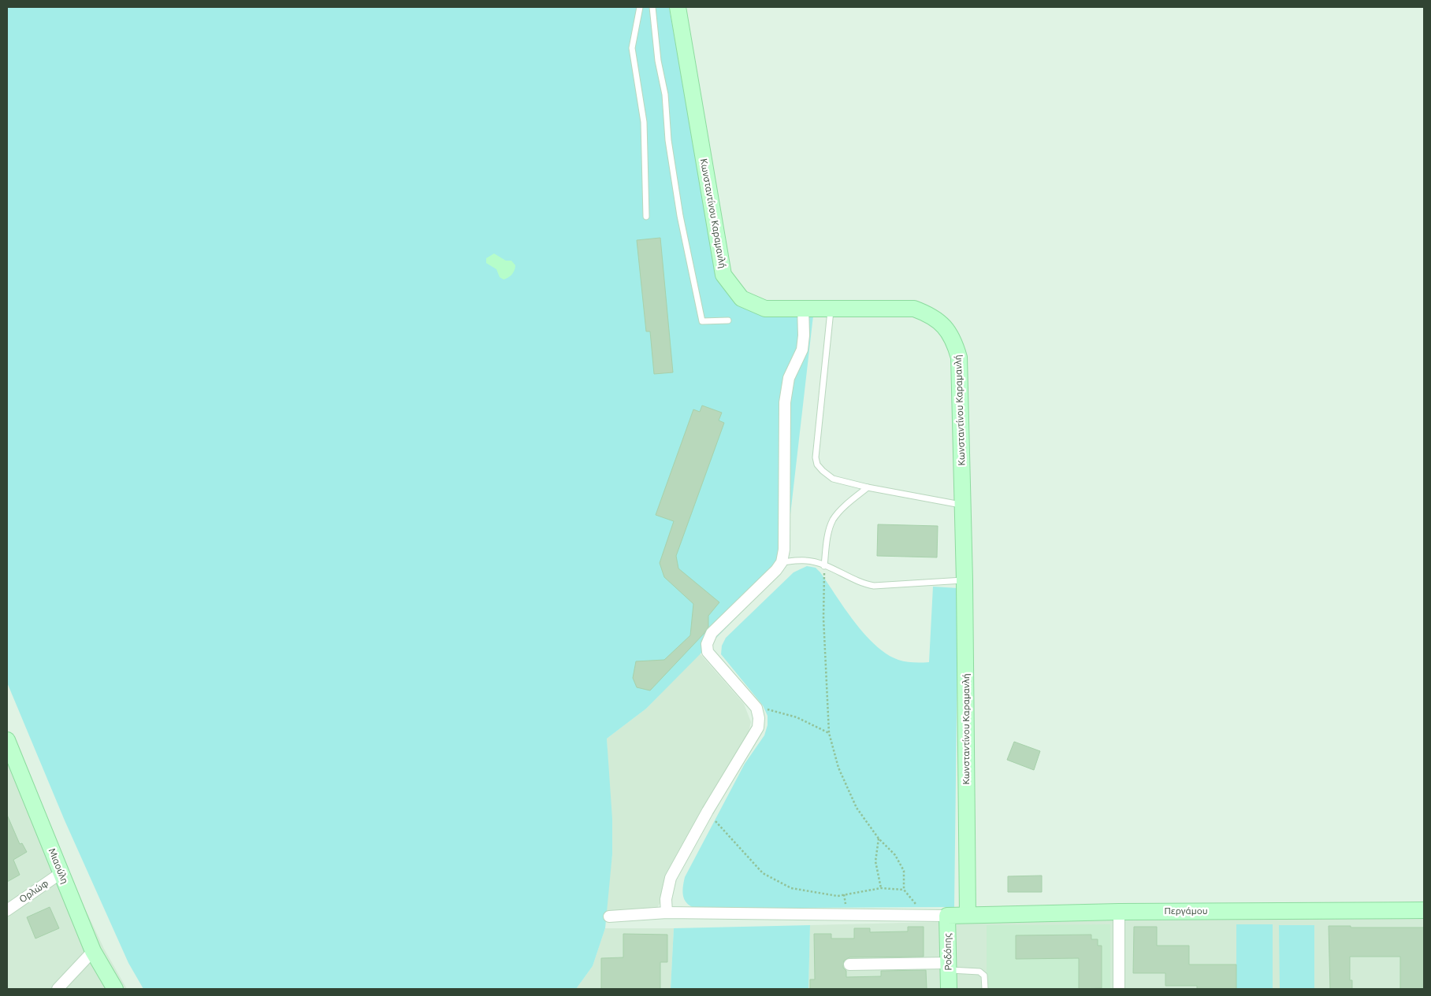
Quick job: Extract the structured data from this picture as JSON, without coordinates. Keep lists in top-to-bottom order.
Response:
{
  "streets": {
    "street": [
      "Κωνσταντίνου Καραμανλή",
      "Μιαούλη",
      "Ορλώφ",
      "Περγάμου",
      "Ροδόπης"
    ]
  },
  "crossings": [
    ["Κωνσταντίνου Καραμανλή", "Περγάμου"],
    ["Μιαούλη", "Ορλώφ"],
    ["Περγάμου", "Ροδόπης"]
  ]
}
